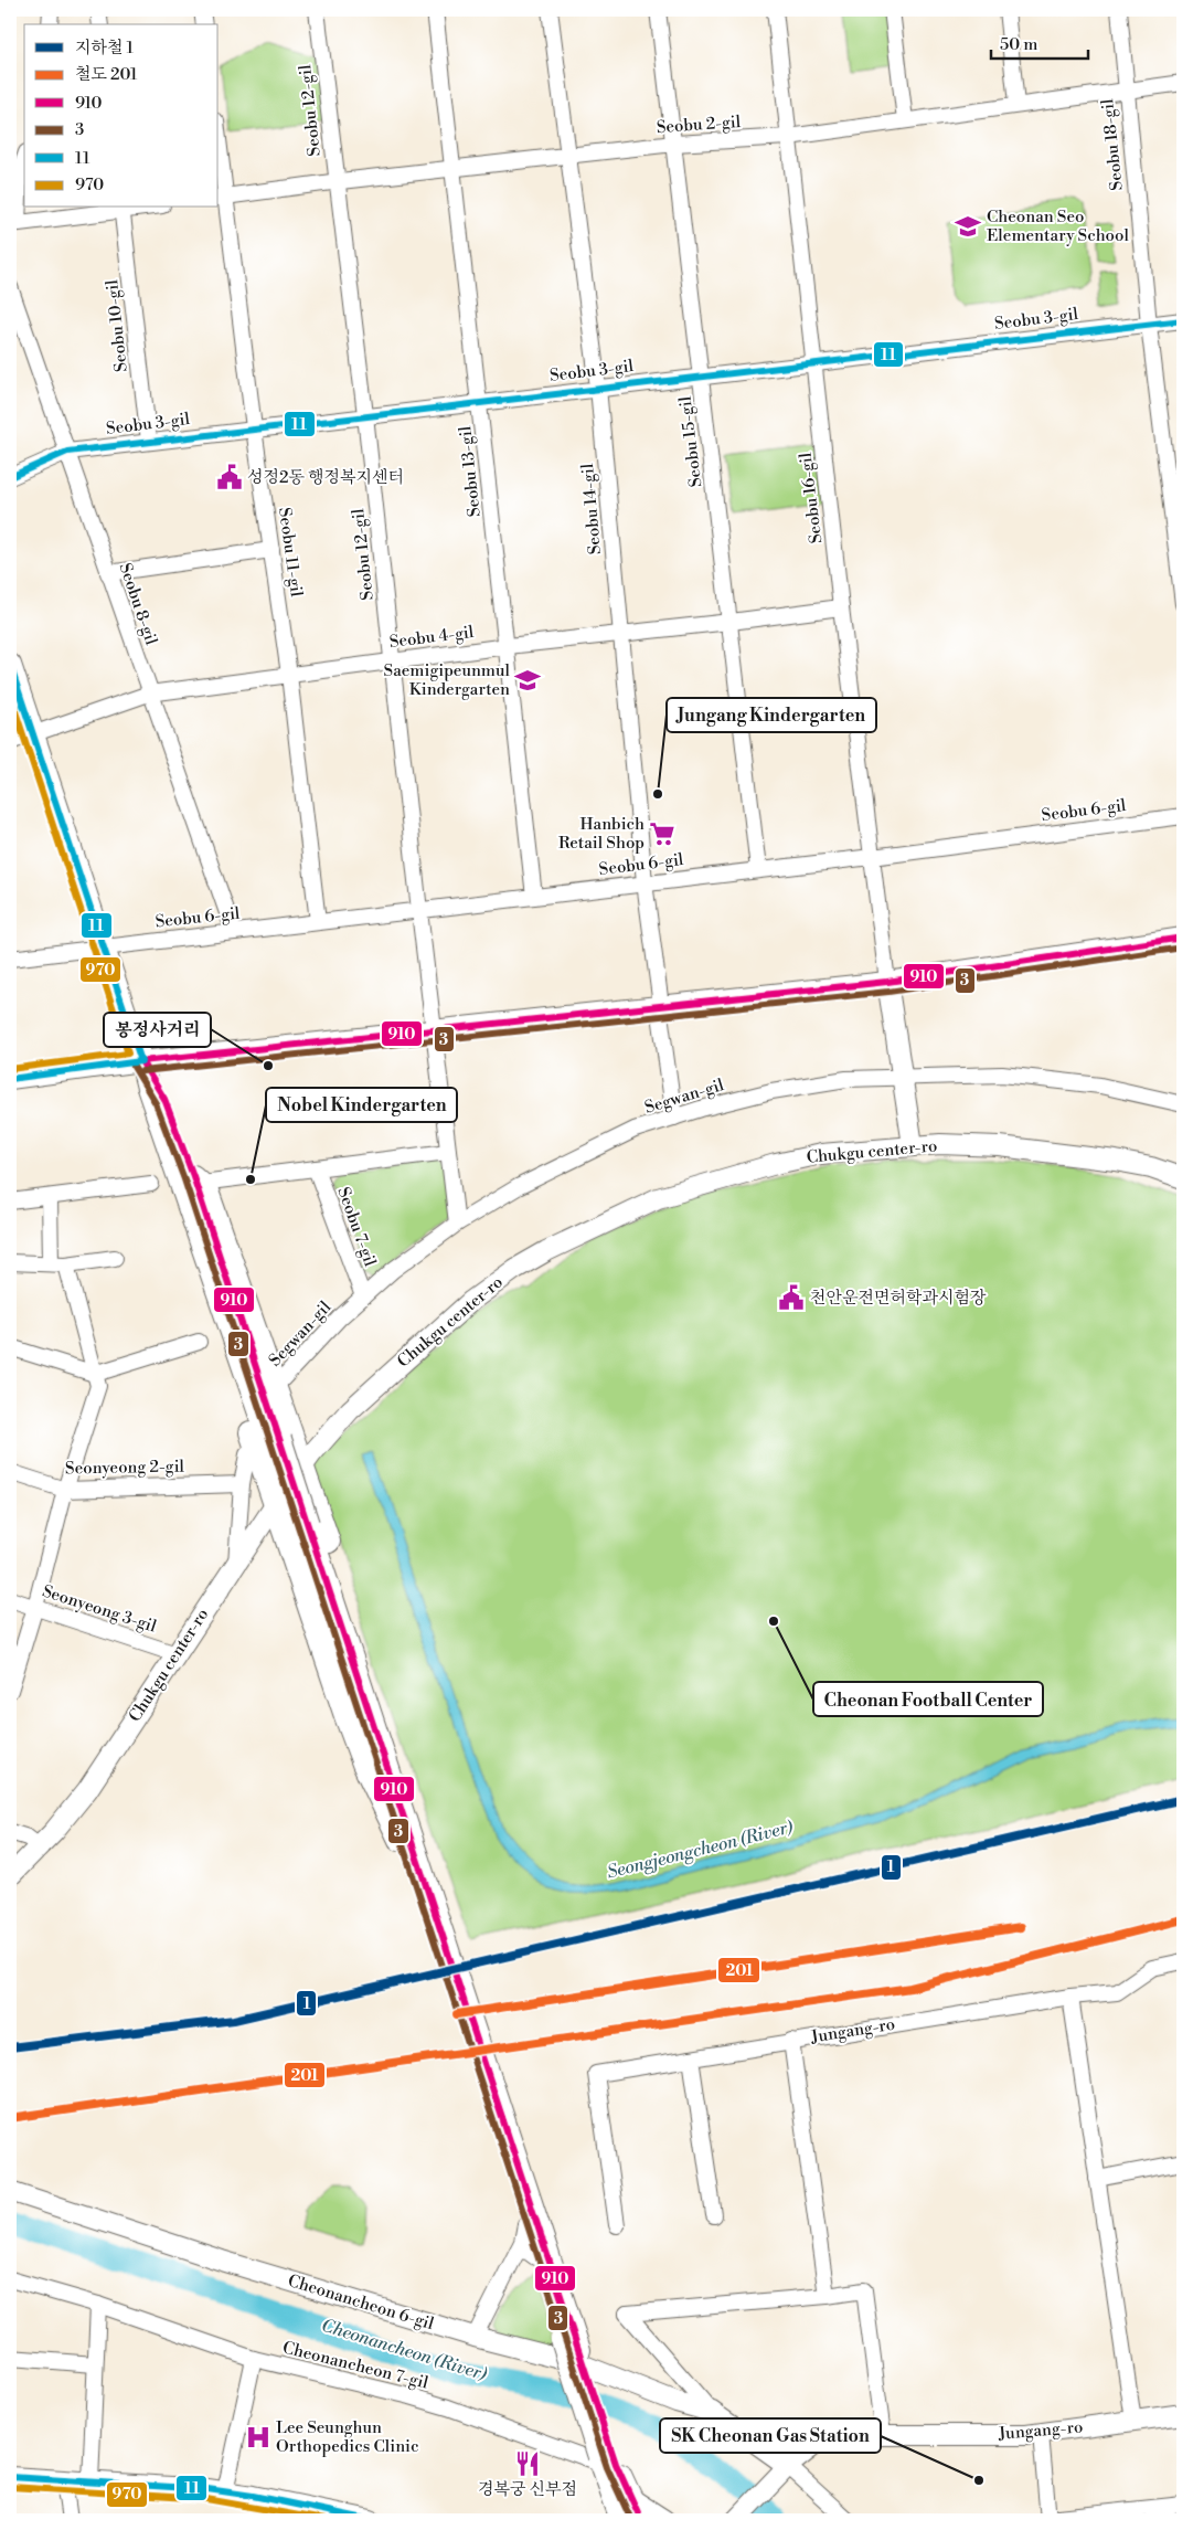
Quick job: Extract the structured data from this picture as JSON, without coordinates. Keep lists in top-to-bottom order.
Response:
{
  "streets": {
    "street": [
      "Seobu 12-gil",
      "Seobu 2-gil",
      "Seobu 18-gil",
      "Seobu 3-gil",
      "Seobu 10-gil",
      "Seobu 15-gil",
      "Seobu 13-gil",
      "Seobu 16-gil",
      "Seobu 14-gil",
      "Seobu 11-gil",
      "Seobu 8-gil",
      "Seobu 4-gil",
      "Seobu 6-gil",
      "Segwan-gil",
      "Chukgu center-ro",
      "Seobu 7-gil",
      "Seonyeong 2-gil",
      "Seonyeong 3-gil",
      "Jungang-ro",
      "Cheonancheon 6-gil",
      "Cheonancheon 7-gil"
    ]
  },
  "crossings": [
    ["Seobu 12-gil", "Seobu 2-gil"],
    ["Seobu 12-gil", "Seobu 3-gil"],
    ["Seobu 12-gil", "Seobu 4-gil"],
    ["Seobu 12-gil", "Seobu 6-gil"],
    ["Seobu 12-gil", "Segwan-gil"],
    ["Seobu 12-gil", "Seobu 7-gil"],
    ["Seobu 2-gil", "Seobu 18-gil"],
    ["Seobu 2-gil", "Seobu 15-gil"],
    ["Seobu 2-gil", "Seobu 13-gil"],
    ["Seobu 2-gil", "Seobu 16-gil"],
    ["Seobu 2-gil", "Seobu 14-gil"],
    ["Seobu 2-gil", "Seobu 11-gil"],
    ["Seobu 18-gil", "Seobu 3-gil"],
    ["Seobu 3-gil", "Seobu 10-gil"],
    ["Seobu 3-gil", "Seobu 15-gil"],
    ["Seobu 3-gil", "Seobu 13-gil"],
    ["Seobu 3-gil", "Seobu 16-gil"],
    ["Seobu 3-gil", "Seobu 14-gil"],
    ["Seobu 3-gil", "Seobu 11-gil"],
    ["Seobu 3-gil", "Seobu 8-gil"],
    ["Seobu 15-gil", "Seobu 4-gil"],
    ["Seobu 15-gil", "Seobu 6-gil"],
    ["Seobu 13-gil", "Seobu 4-gil"],
    ["Seobu 13-gil", "Seobu 6-gil"],
    ["Seobu 16-gil", "Seobu 4-gil"],
    ["Seobu 16-gil", "Seobu 6-gil"],
    ["Seobu 14-gil", "Seobu 4-gil"],
    ["Seobu 14-gil", "Seobu 6-gil"],
    ["Seobu 14-gil", "Segwan-gil"],
    ["Seobu 11-gil", "Seobu 4-gil"],
    ["Seobu 11-gil", "Seobu 6-gil"],
    ["Seobu 8-gil", "Seobu 4-gil"],
    ["Seobu 8-gil", "Seobu 6-gil"],
    ["Segwan-gil", "Seobu 7-gil"],
    ["Chukgu center-ro", "Seonyeong 3-gil"],
    ["Jungang-ro", "Cheonancheon 6-gil"]
  ],
  "water": ["Seongjeongcheon (River)", "Cheonancheon (River)"],
  "places": {
    "school or university": ["Cheonan Seo Elementary School", "Saemigipeunmul Kindergarten"],
    "public building": ["성정2동 행정복지센터", "천안운전면허학과시험장"],
    "other": [
      "Jungang Kindergarten",
      "봉정사거리",
      "Nobel Kindergarten",
      "Cheonan Football Center",
      "SK Cheonan Gas Station"
    ],
    "supermarket": ["Hanbich Retail Shop"],
    "hospital": ["Lee Seunghun Orthopedics Clinic"],
    "restaurant": ["경복궁 신부점"]
  },
  "lines": [
    "transit line 11",
    "transit line 970",
    "transit line 910",
    "transit line 3",
    "metro line 1",
    "rail line 201"
  ],
  "legend": [
    "지하철 1",
    "철도 201",
    "910",
    "3",
    "11",
    "970"
  ],
  "scale_bar": "50 m"
}
